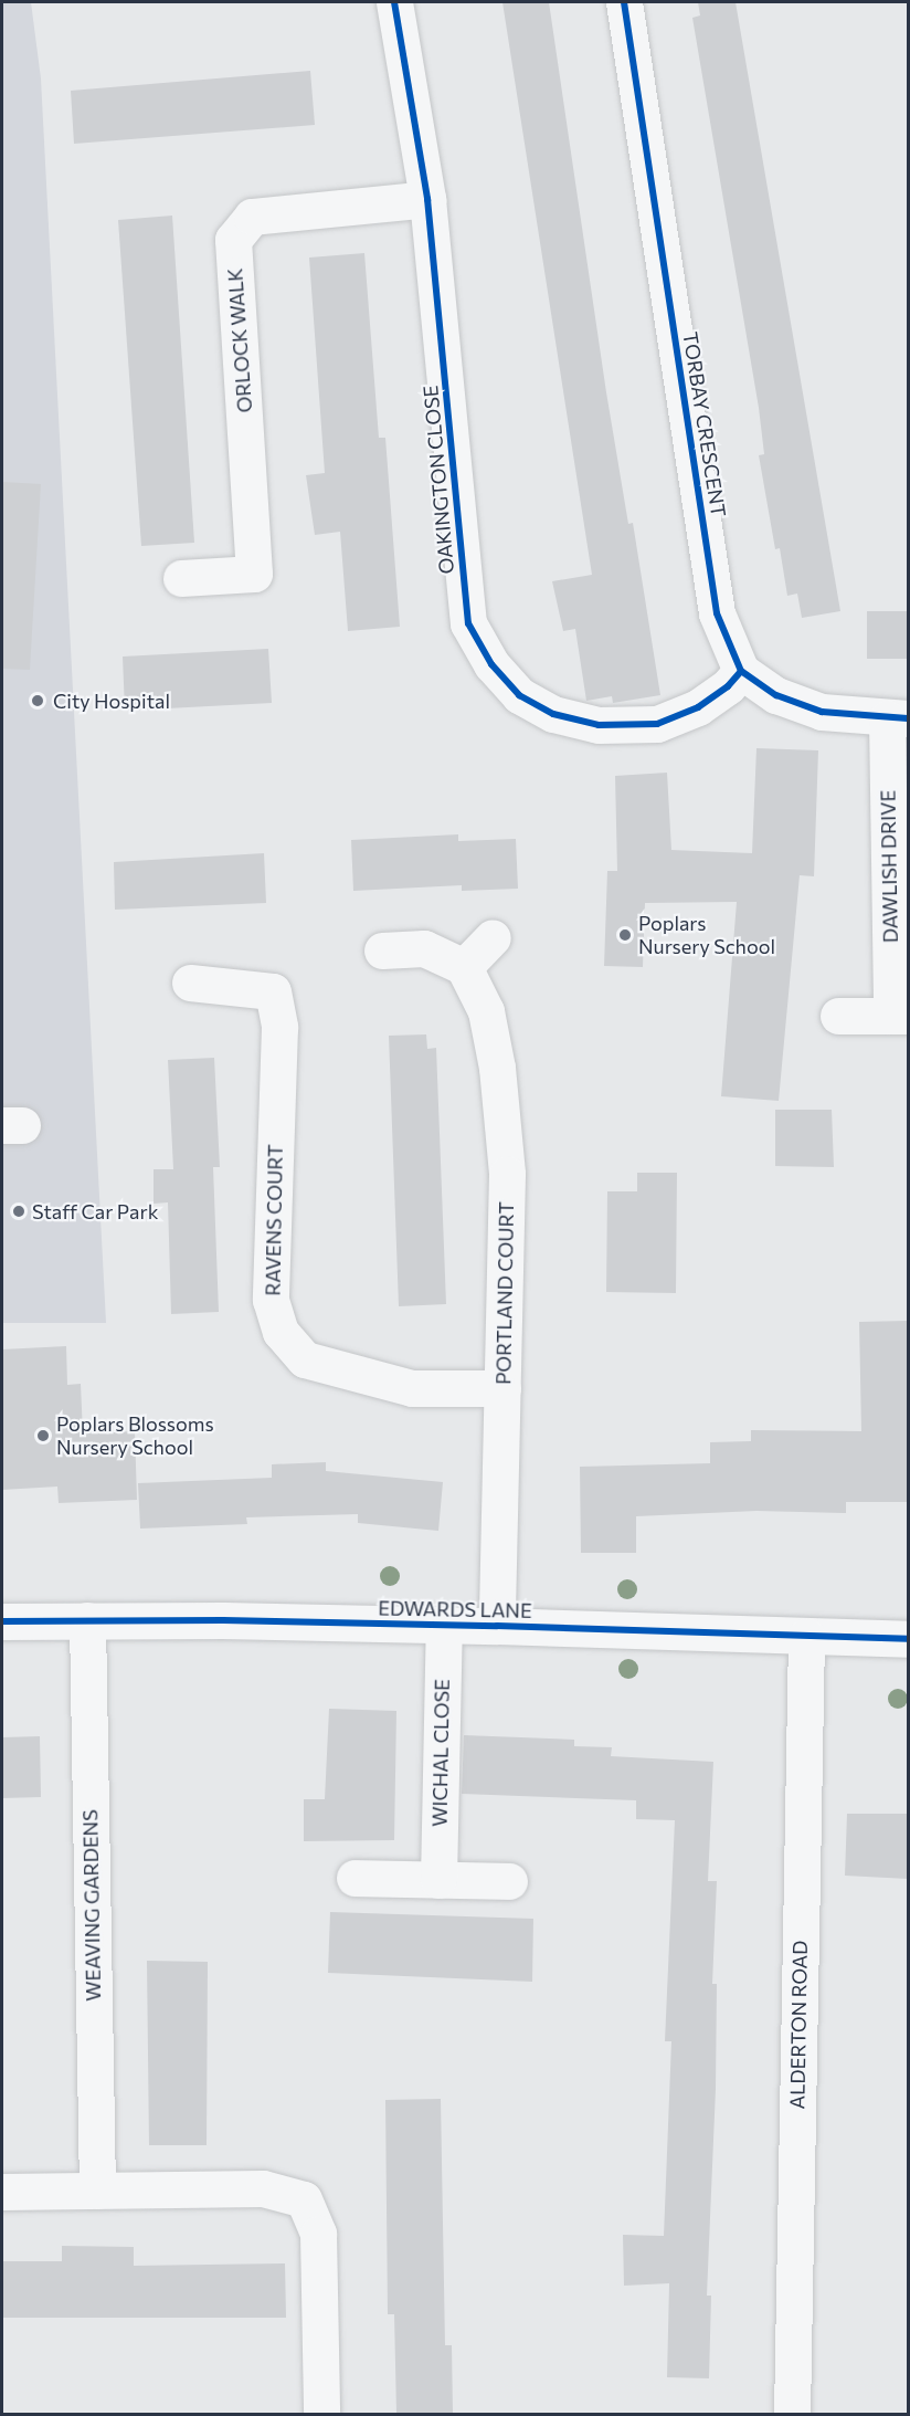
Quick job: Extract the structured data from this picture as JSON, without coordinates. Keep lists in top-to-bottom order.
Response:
{
  "streets": {
    "street": [
      "ORLOCK WALK",
      "TORBAY CRESCENT",
      "OAKINGTON CLOSE",
      "DAWLISH DRIVE",
      "RAVENS COURT",
      "PORTLAND COURT",
      "EDWARDS LANE",
      "WICHAL CLOSE",
      "WEAVING GARDENS",
      "ALDERTON ROAD"
    ]
  },
  "crossings": [
    ["ORLOCK WALK", "OAKINGTON CLOSE"],
    ["TORBAY CRESCENT", "OAKINGTON CLOSE"],
    ["RAVENS COURT", "PORTLAND COURT"],
    ["PORTLAND COURT", "EDWARDS LANE"],
    ["EDWARDS LANE", "WICHAL CLOSE"],
    ["EDWARDS LANE", "WEAVING GARDENS"],
    ["EDWARDS LANE", "ALDERTON ROAD"]
  ],
  "places": [
    "City Hospital",
    "Poplars Nursery School",
    "Staff Car Park",
    "Poplars Blossoms Nursery School"
  ]
}
